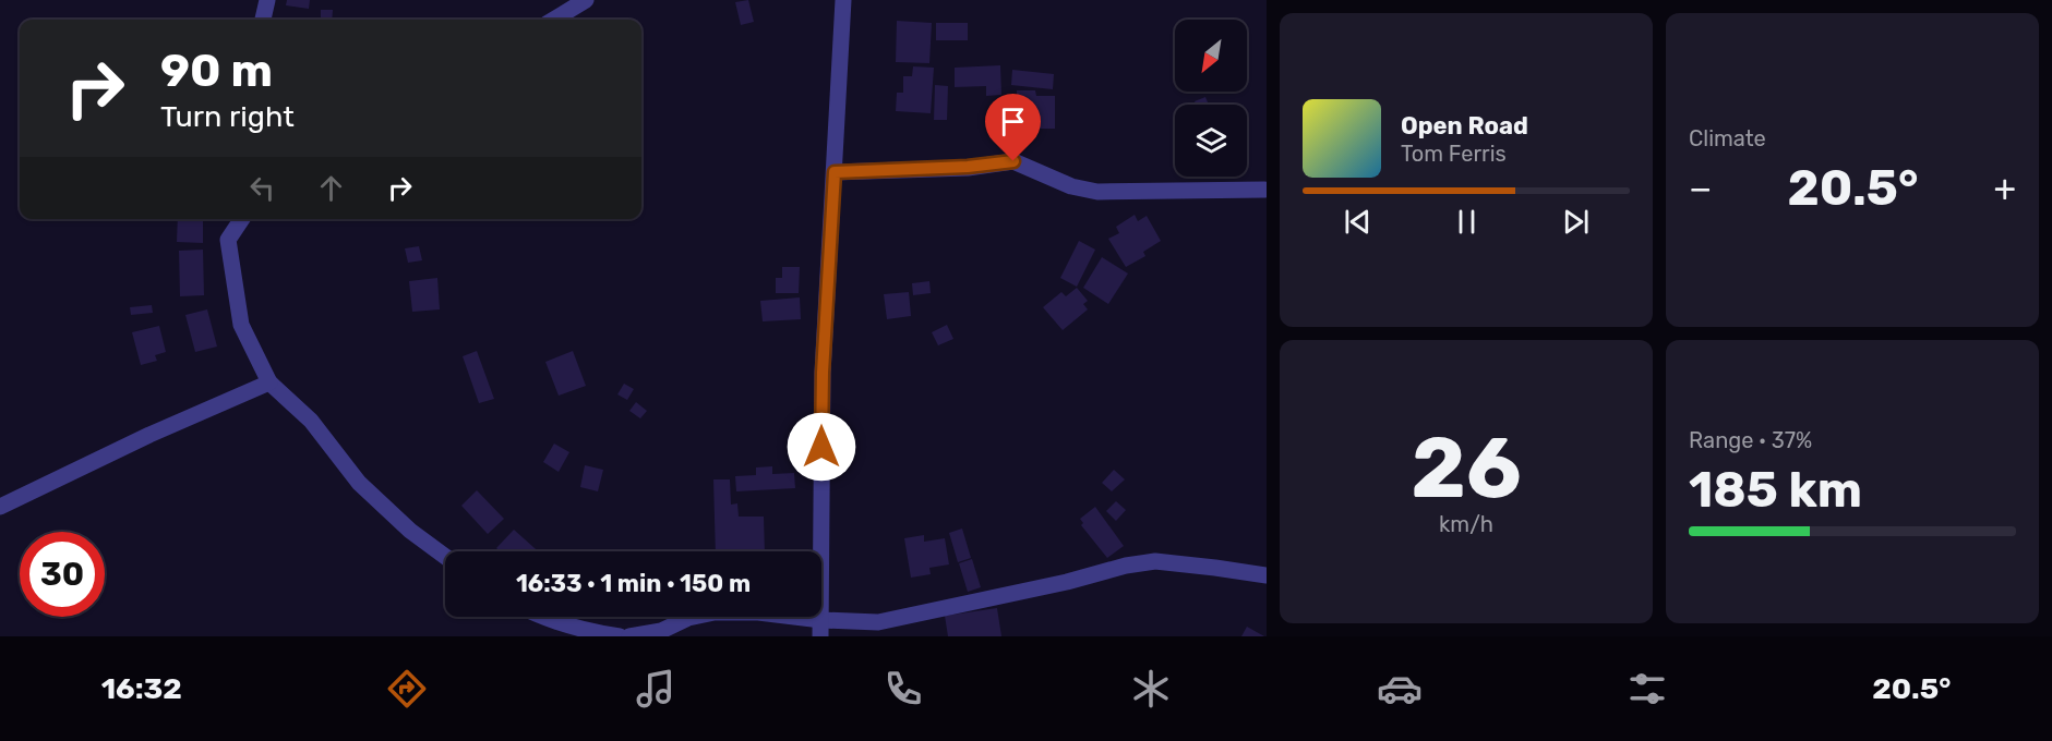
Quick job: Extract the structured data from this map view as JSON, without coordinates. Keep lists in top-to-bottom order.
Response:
{
  "north": "bottom left",
  "page": {
    "tile": [
      "Climate",
      ["26", "km/h"],
      ["Range · 37%", "185 km"]
    ],
    "turn": ["90 m", "Turn right"],
    "song": ["Open Road", "Tom Ferris"],
    "heat": ["−", "20.5°", "+"],
    "limit": "30",
    "trip": "16:33 · 1 min · 150 m",
    "tabs": ["16:32", "20.5°"]
  }
}
